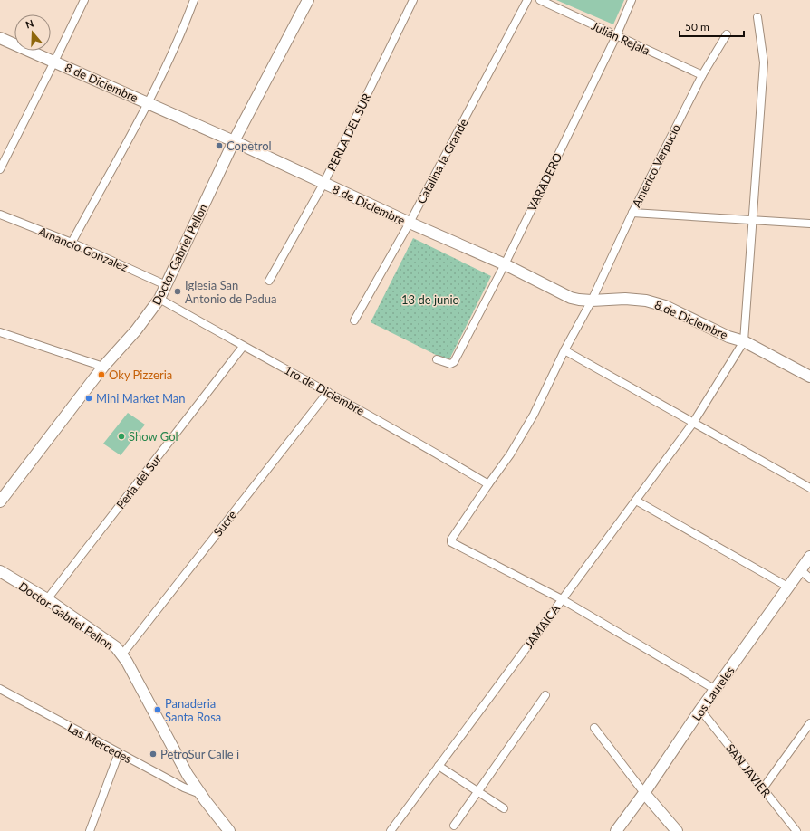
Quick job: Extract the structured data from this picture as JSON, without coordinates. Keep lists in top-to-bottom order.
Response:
{
  "streets": {
    "street": [
      "Julián Rejala",
      "8 de Diciembre",
      "PERLA DEL SUR",
      "Catalina la Grande",
      "Americo Verpucio",
      "VARADERO",
      "Amancio Gonzalez",
      "Doctor Gabriel Pellon",
      "1ro de Diciembre",
      "Perla del Sur",
      "Sucre",
      "JAMAICA",
      "Los Laureles",
      "Las Mercedes",
      "SAN JAVIER"
    ]
  },
  "crossings": [
    ["Julián Rejala", "Americo Verpucio"],
    ["Julián Rejala", "VARADERO"],
    ["8 de Diciembre", "PERLA DEL SUR"],
    ["8 de Diciembre", "Catalina la Grande"],
    ["8 de Diciembre", "Americo Verpucio"],
    ["8 de Diciembre", "VARADERO"],
    ["8 de Diciembre", "Doctor Gabriel Pellon"],
    ["8 de Diciembre", "JAMAICA"],
    ["Americo Verpucio", "1ro de Diciembre"],
    ["Americo Verpucio", "JAMAICA"],
    ["Amancio Gonzalez", "Doctor Gabriel Pellon"],
    ["Doctor Gabriel Pellon", "1ro de Diciembre"],
    ["Doctor Gabriel Pellon", "Perla del Sur"],
    ["Doctor Gabriel Pellon", "Sucre"],
    ["Doctor Gabriel Pellon", "Las Mercedes"],
    ["1ro de Diciembre", "Perla del Sur"],
    ["1ro de Diciembre", "Sucre"],
    ["Los Laureles", "SAN JAVIER"]
  ],
  "parks": ["13 de junio"],
  "places": [
    "Copetrol",
    "Iglesia San Antonio de Padua",
    "Oky Pizzeria",
    "Mini Market Man",
    "Show Gol",
    "Panaderia Santa Rosa",
    "PetroSur Calle i"
  ],
  "scale_bar": "50 m",
  "north": "top"
}
